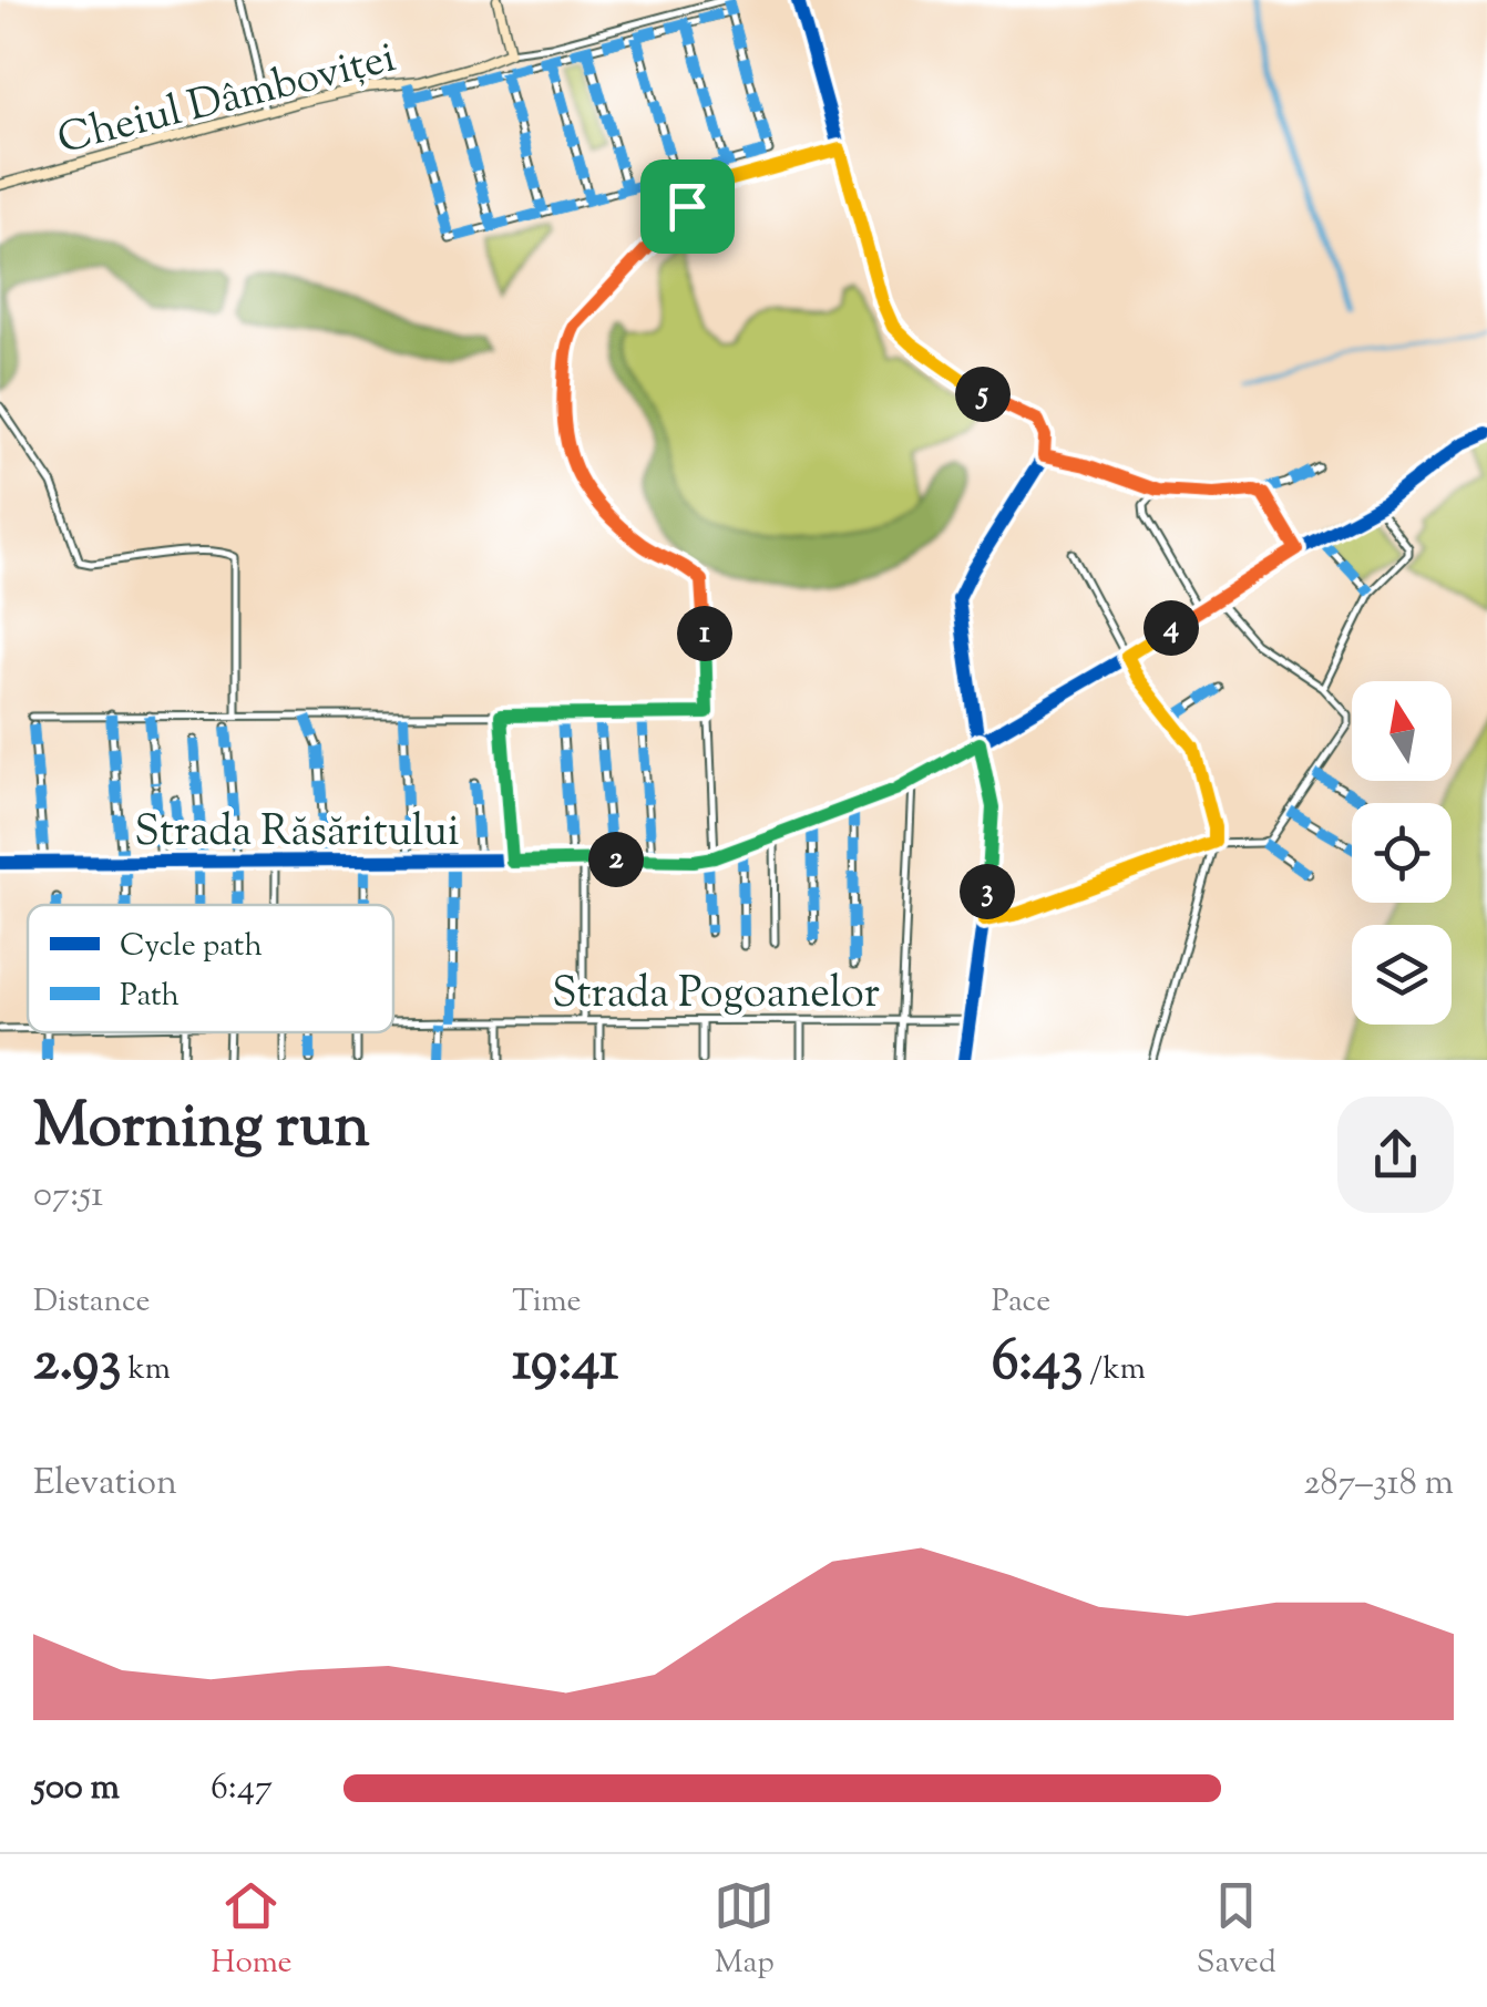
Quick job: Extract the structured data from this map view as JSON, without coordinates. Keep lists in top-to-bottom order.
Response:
{
  "streets": {
    "street": ["Cheiul Dâmboviței", "Strada Răsăritului", "Strada Pogoanelor"]
  },
  "legend": ["Cycle path", "Path"],
  "north": "top",
  "page": {
    "pins": [
      "5",
      "4",
      "1",
      "2",
      "3"
    ],
    "heading": ["Morning run", "07:51"],
    "stats": [
      ["Distance", "2.93 km"],
      ["Time", "19:41"],
      ["Pace", "6:43 /km"]
    ],
    "chart": ["Elevation", "287–318 m"],
    "list": [
      {
        "name": "500 m",
        "note": "6:47"
      }
    ],
    "tabs": ["Home", "Map", "Saved"]
  }
}
